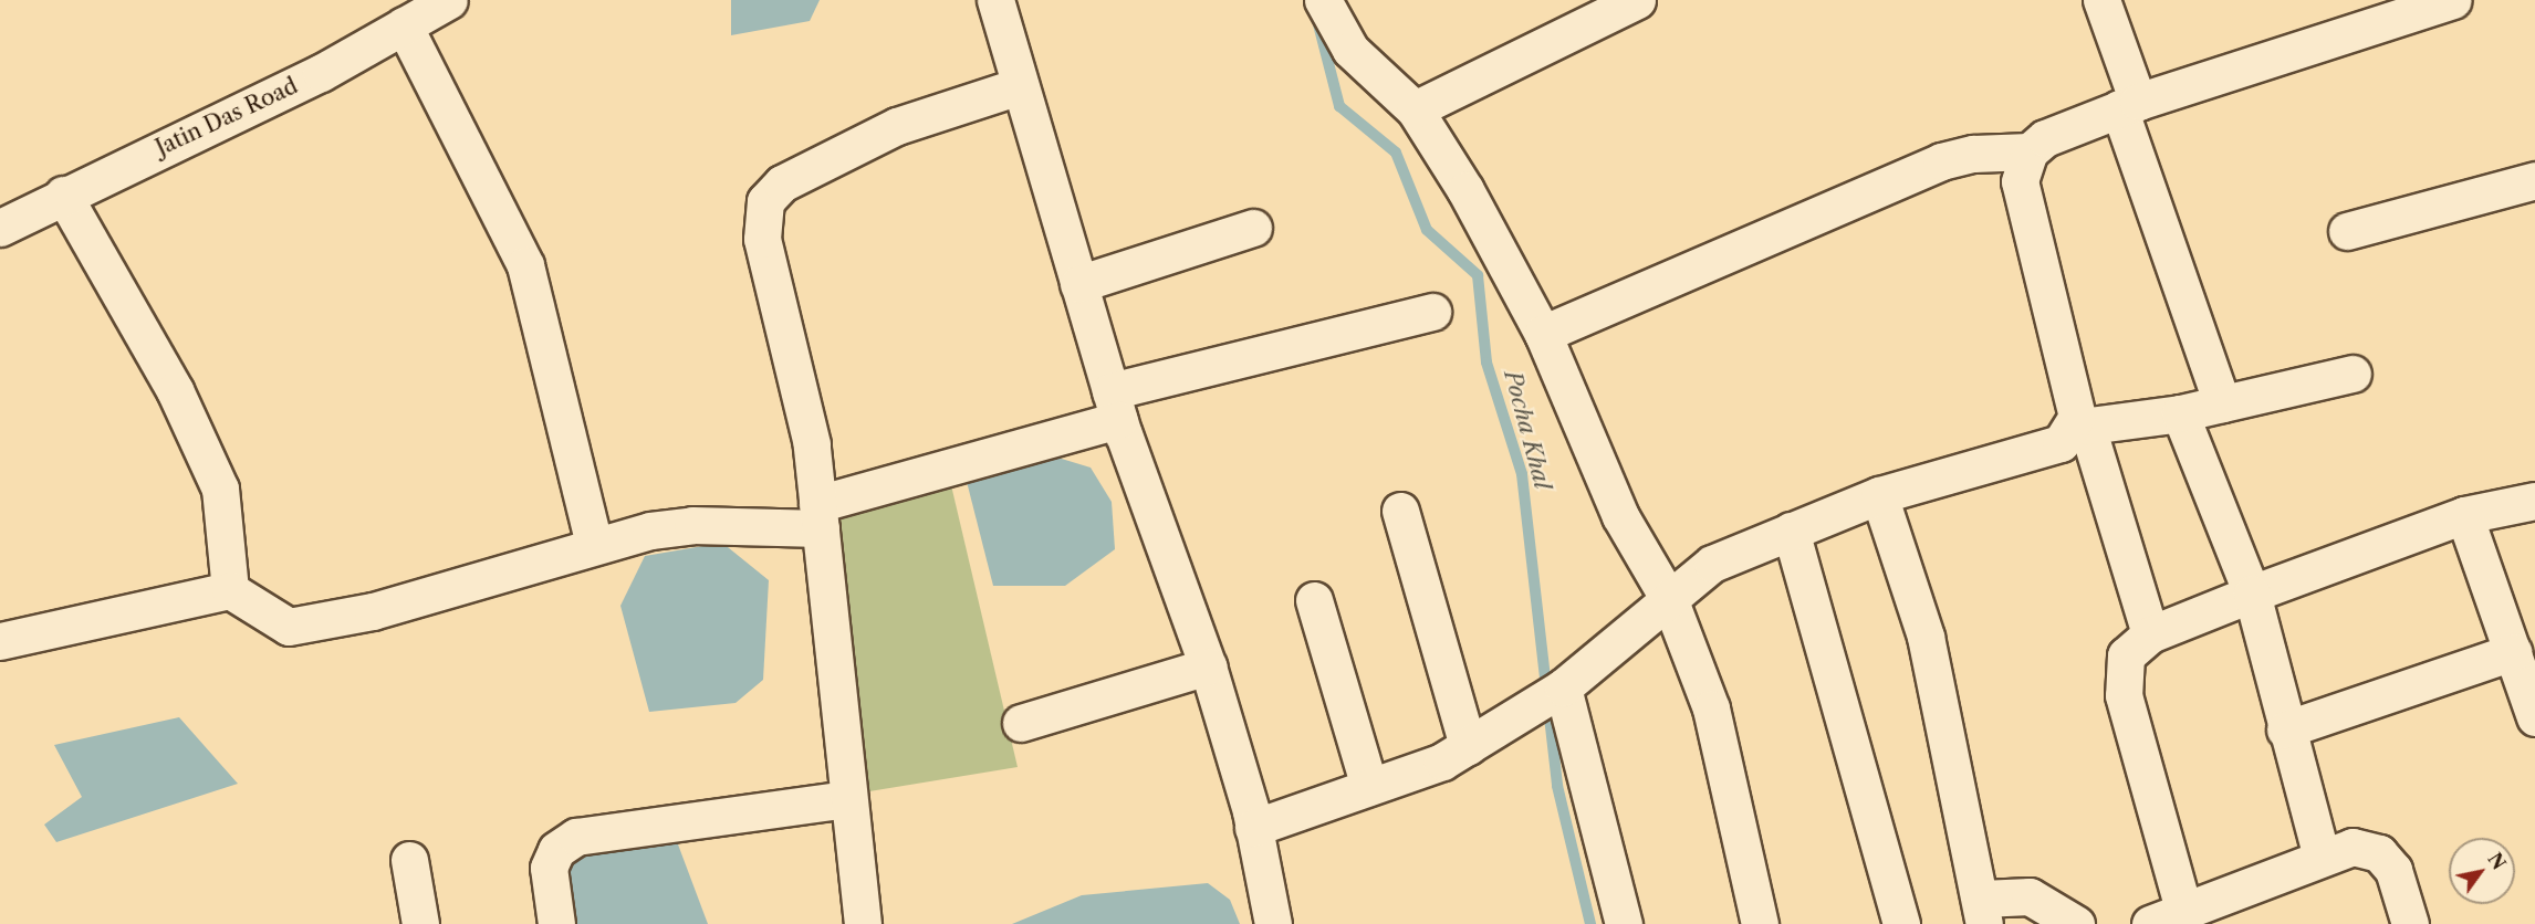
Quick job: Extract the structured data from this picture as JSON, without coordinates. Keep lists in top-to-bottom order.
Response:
{
  "streets": {
    "street": ["Jatin Das Road"]
  },
  "water": ["Pocha Khal"],
  "north": "top right"
}
